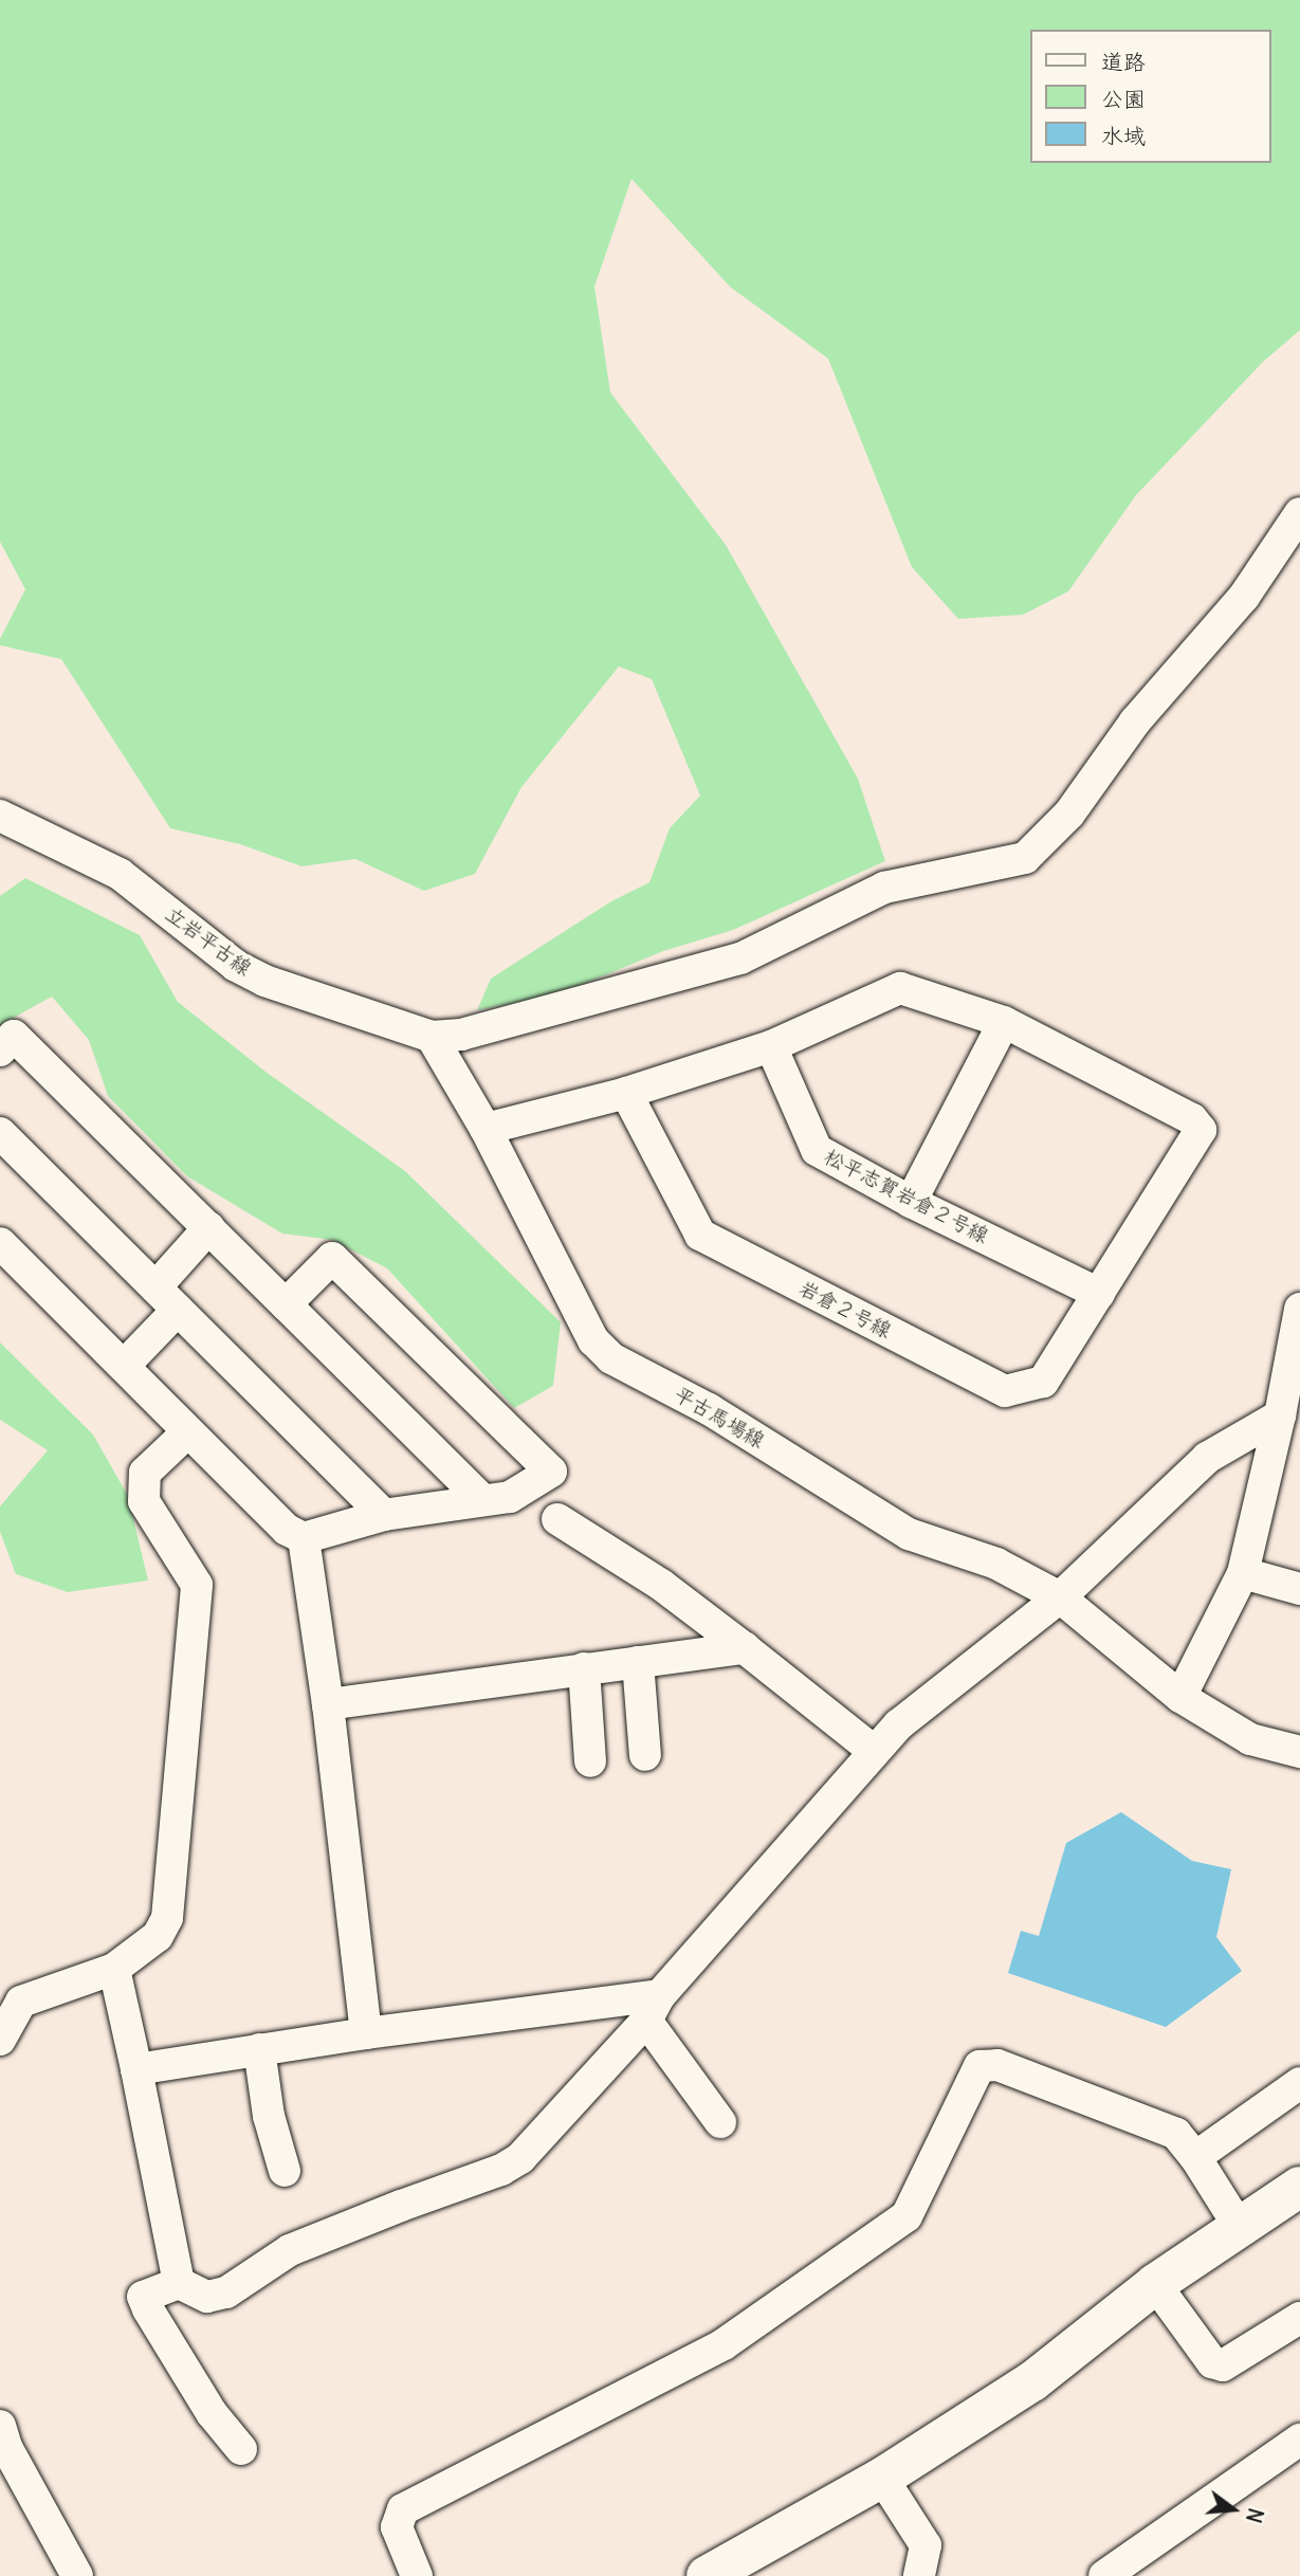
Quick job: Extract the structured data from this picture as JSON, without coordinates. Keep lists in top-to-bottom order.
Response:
{
  "streets": {
    "street": [
      "立岩平古線",
      "松平志賀岩倉２号線",
      "岩倉２号線",
      "平古馬場線"
    ]
  },
  "crossings": [
    ["立岩平古線", "平古馬場線"],
    ["松平志賀岩倉２号線", "岩倉２号線"]
  ],
  "legend": ["道路", "公園", "水域"],
  "north": "right"
}
